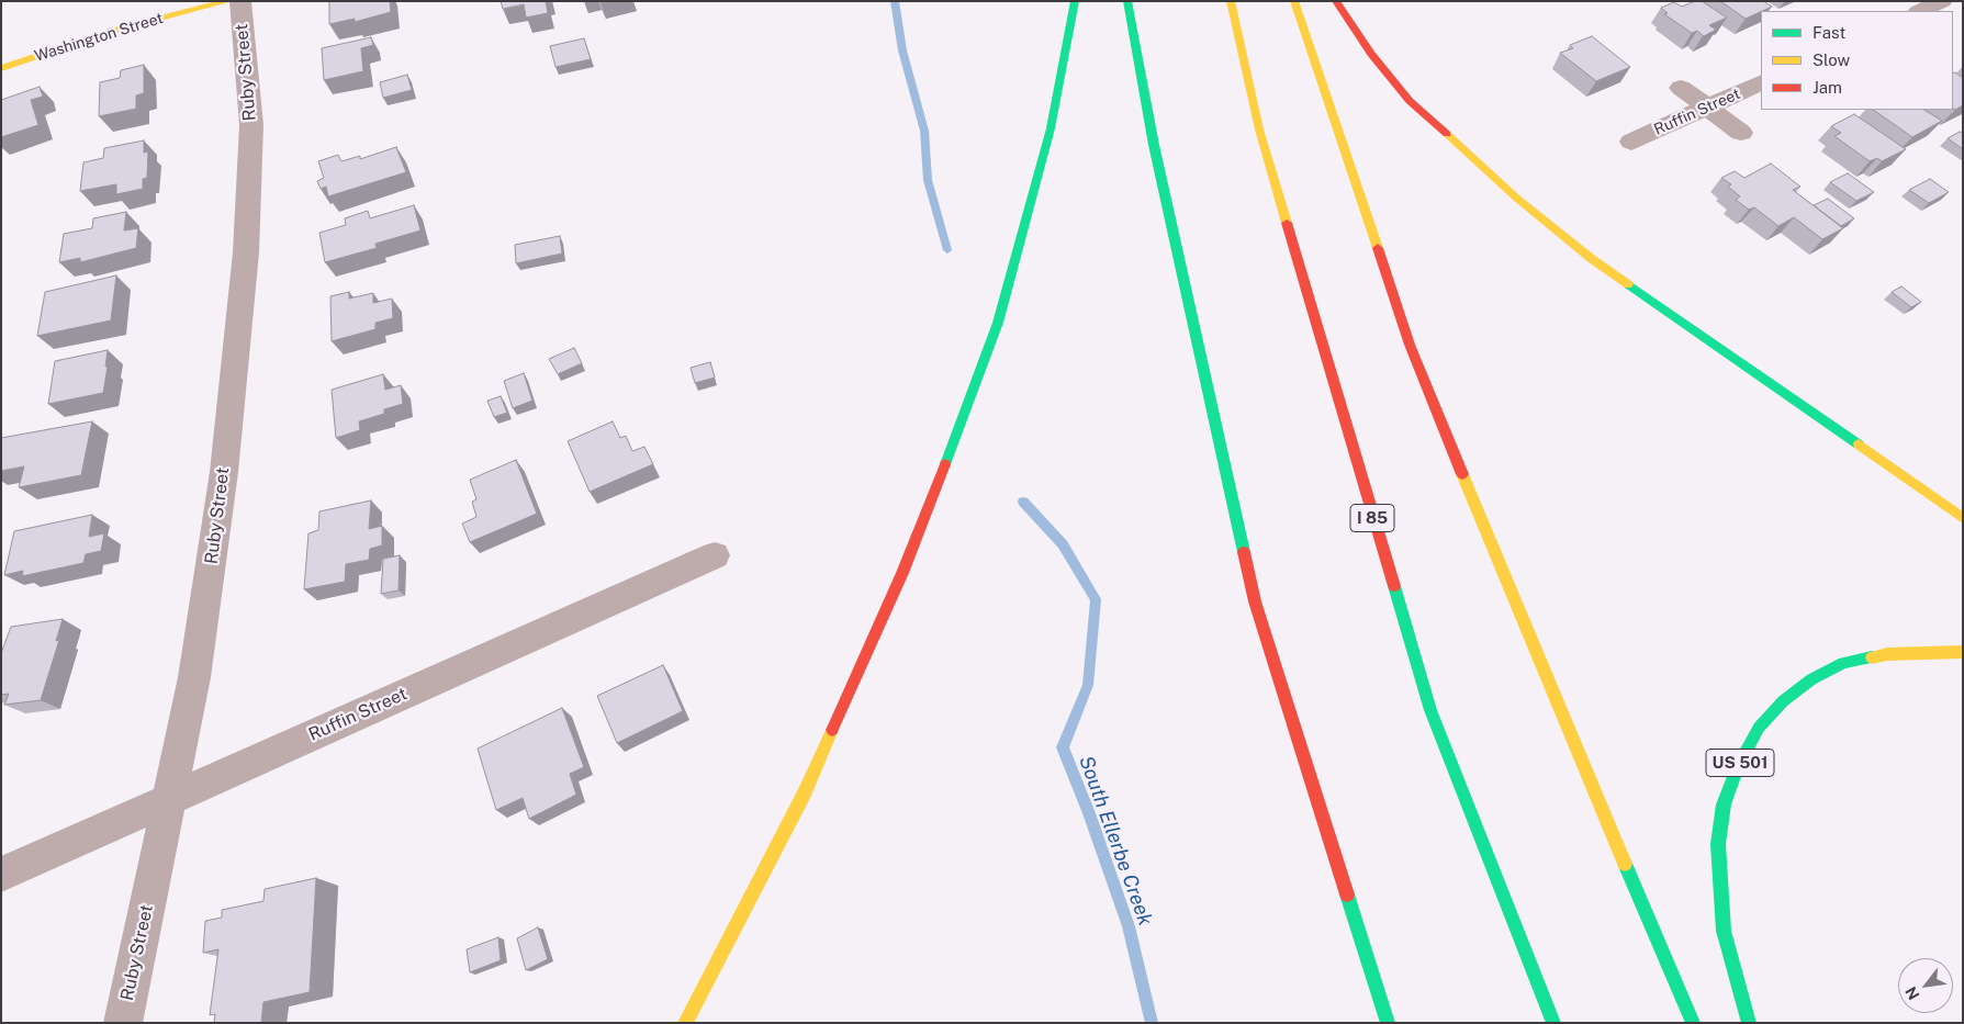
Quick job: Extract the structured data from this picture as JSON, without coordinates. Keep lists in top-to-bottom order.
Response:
{
  "streets": {
    "main road": ["Washington Street", "I 85", "US 501"],
    "street": ["Ruby Street", "Ruffin Street"]
  },
  "crossings": [
    ["Ruby Street", "Ruffin Street"]
  ],
  "water": ["South Ellerbe Creek"],
  "legend": ["Fast", "Slow", "Jam"],
  "north": "bottom left"
}
